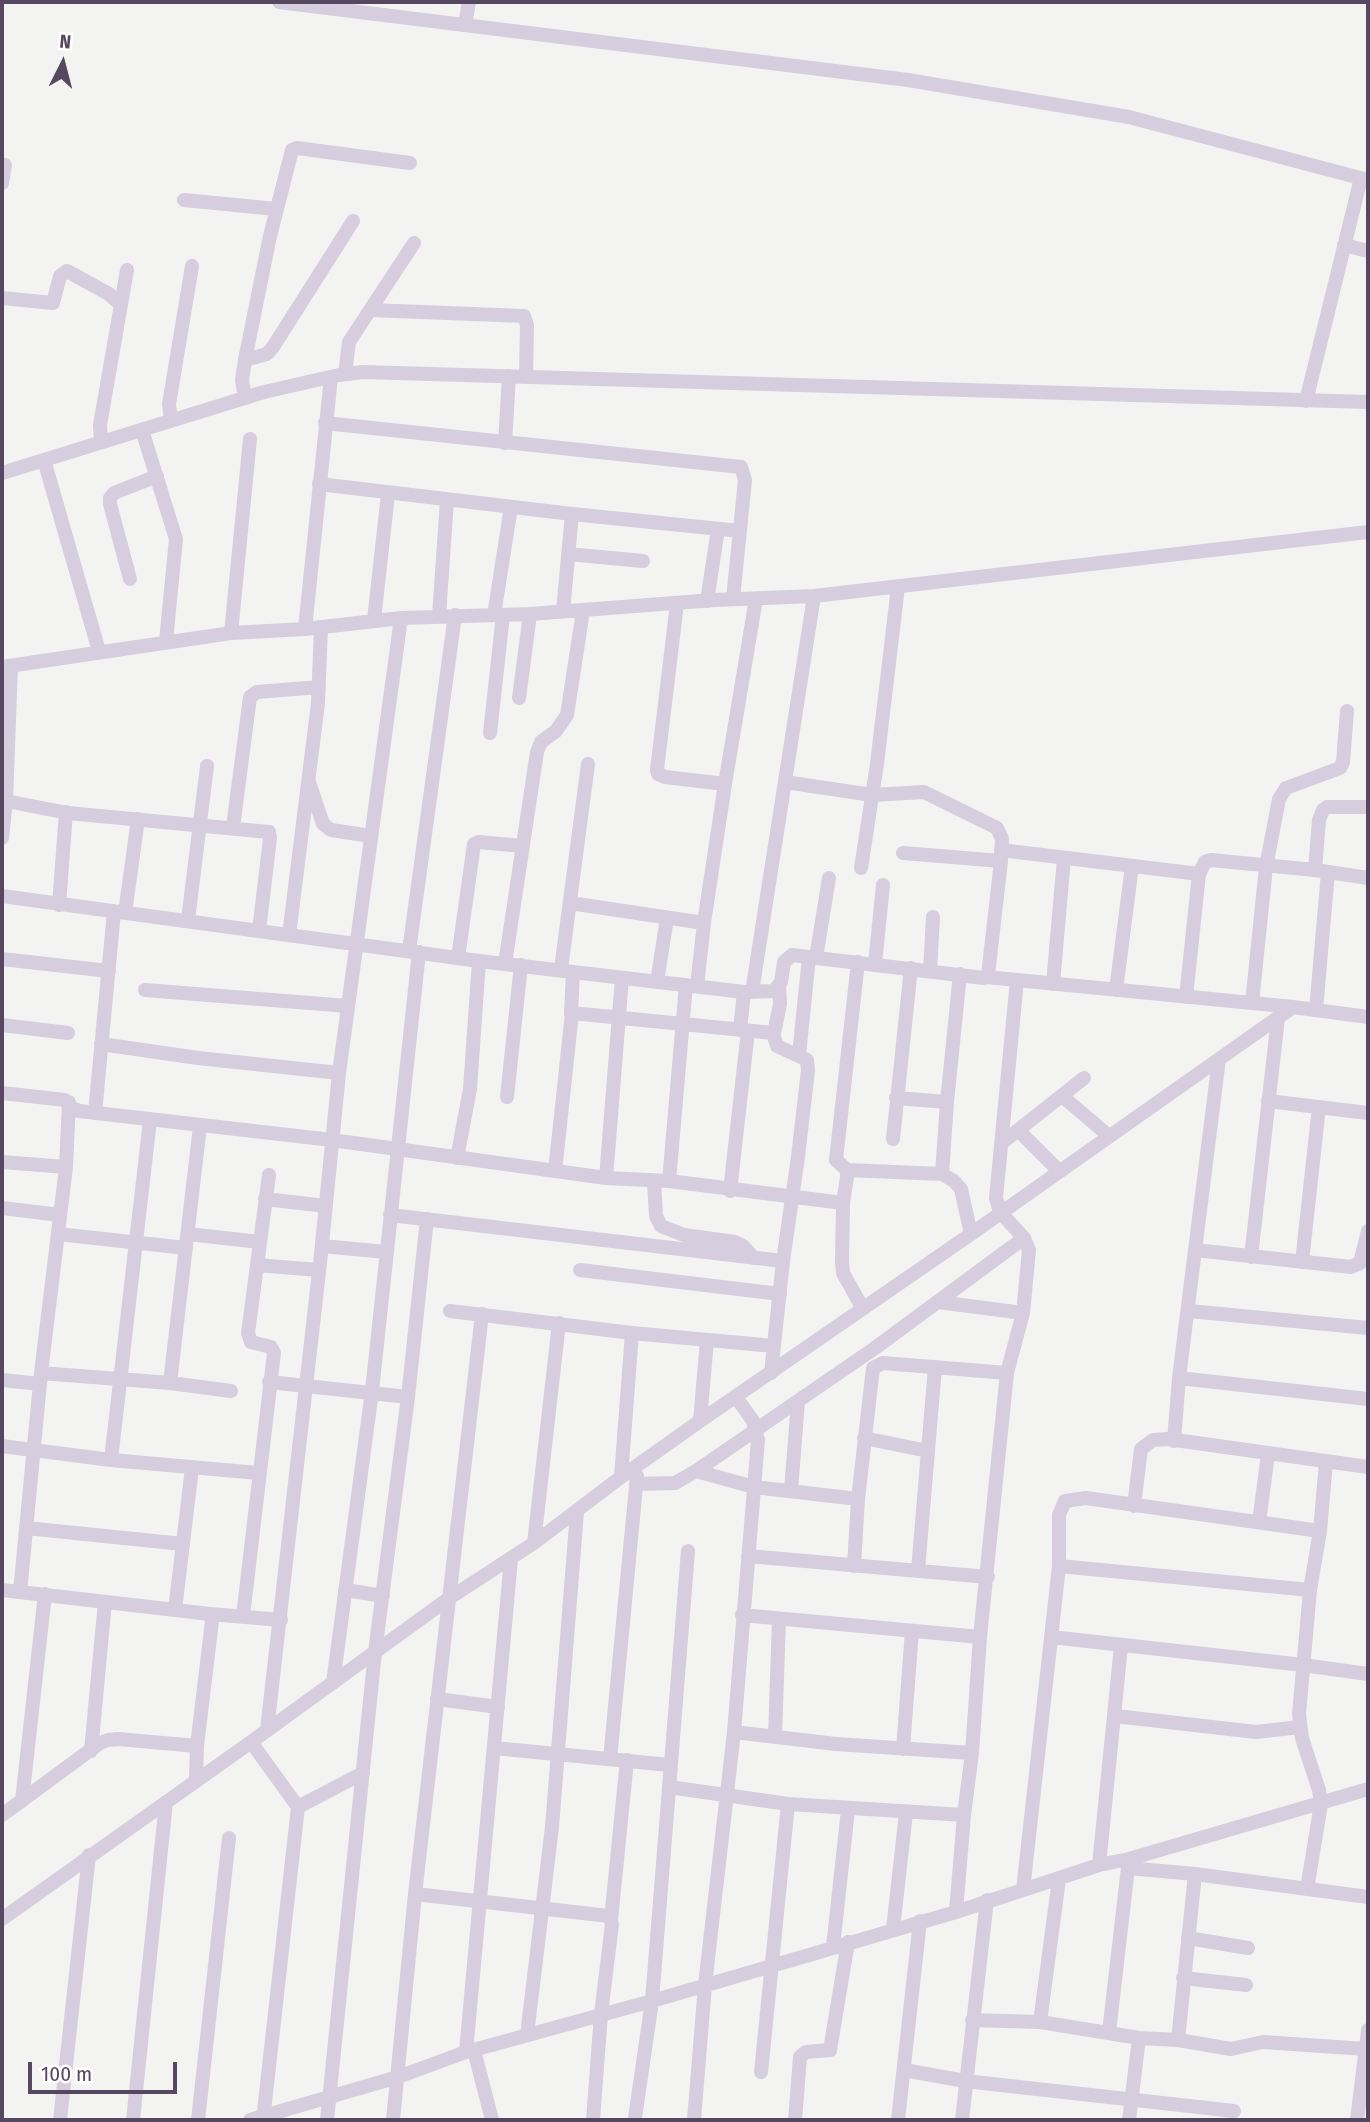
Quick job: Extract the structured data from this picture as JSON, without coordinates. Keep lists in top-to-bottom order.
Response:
{
  "scale_bar": "100 m",
  "north": "top"
}
